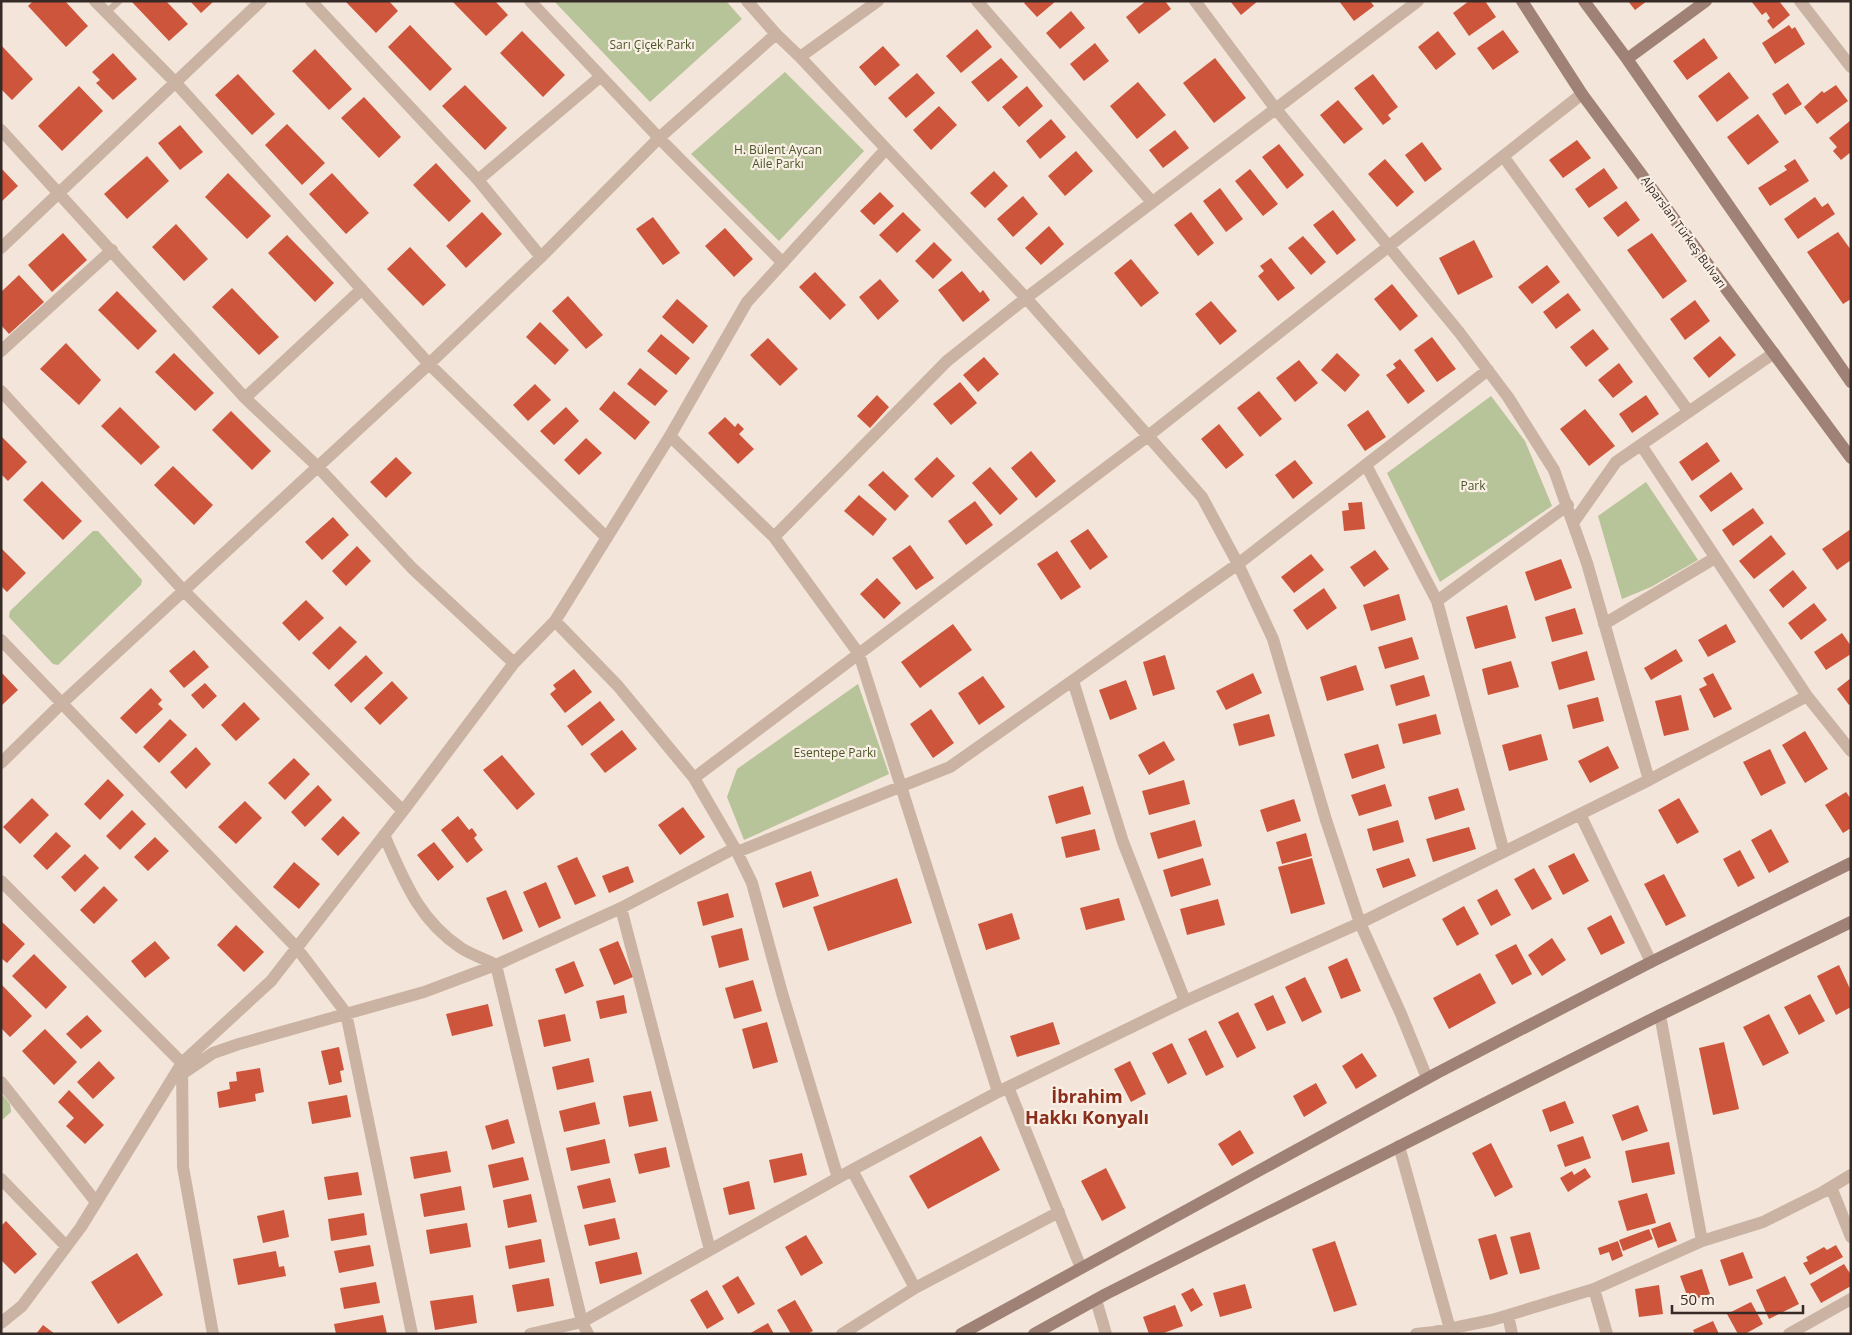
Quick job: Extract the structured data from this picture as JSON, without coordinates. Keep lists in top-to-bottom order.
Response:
{
  "streets": {
    "street": ["Alparslan Türkeş Bulvarı"]
  },
  "districts": ["İbrahim Hakkı Konyalı"],
  "parks": [
    "Sarı Çiçek Parkı",
    "H. Bülent Aycan Aile Parkı",
    "Park",
    "Esentepe Parkı"
  ],
  "scale_bar": "50 m"
}
